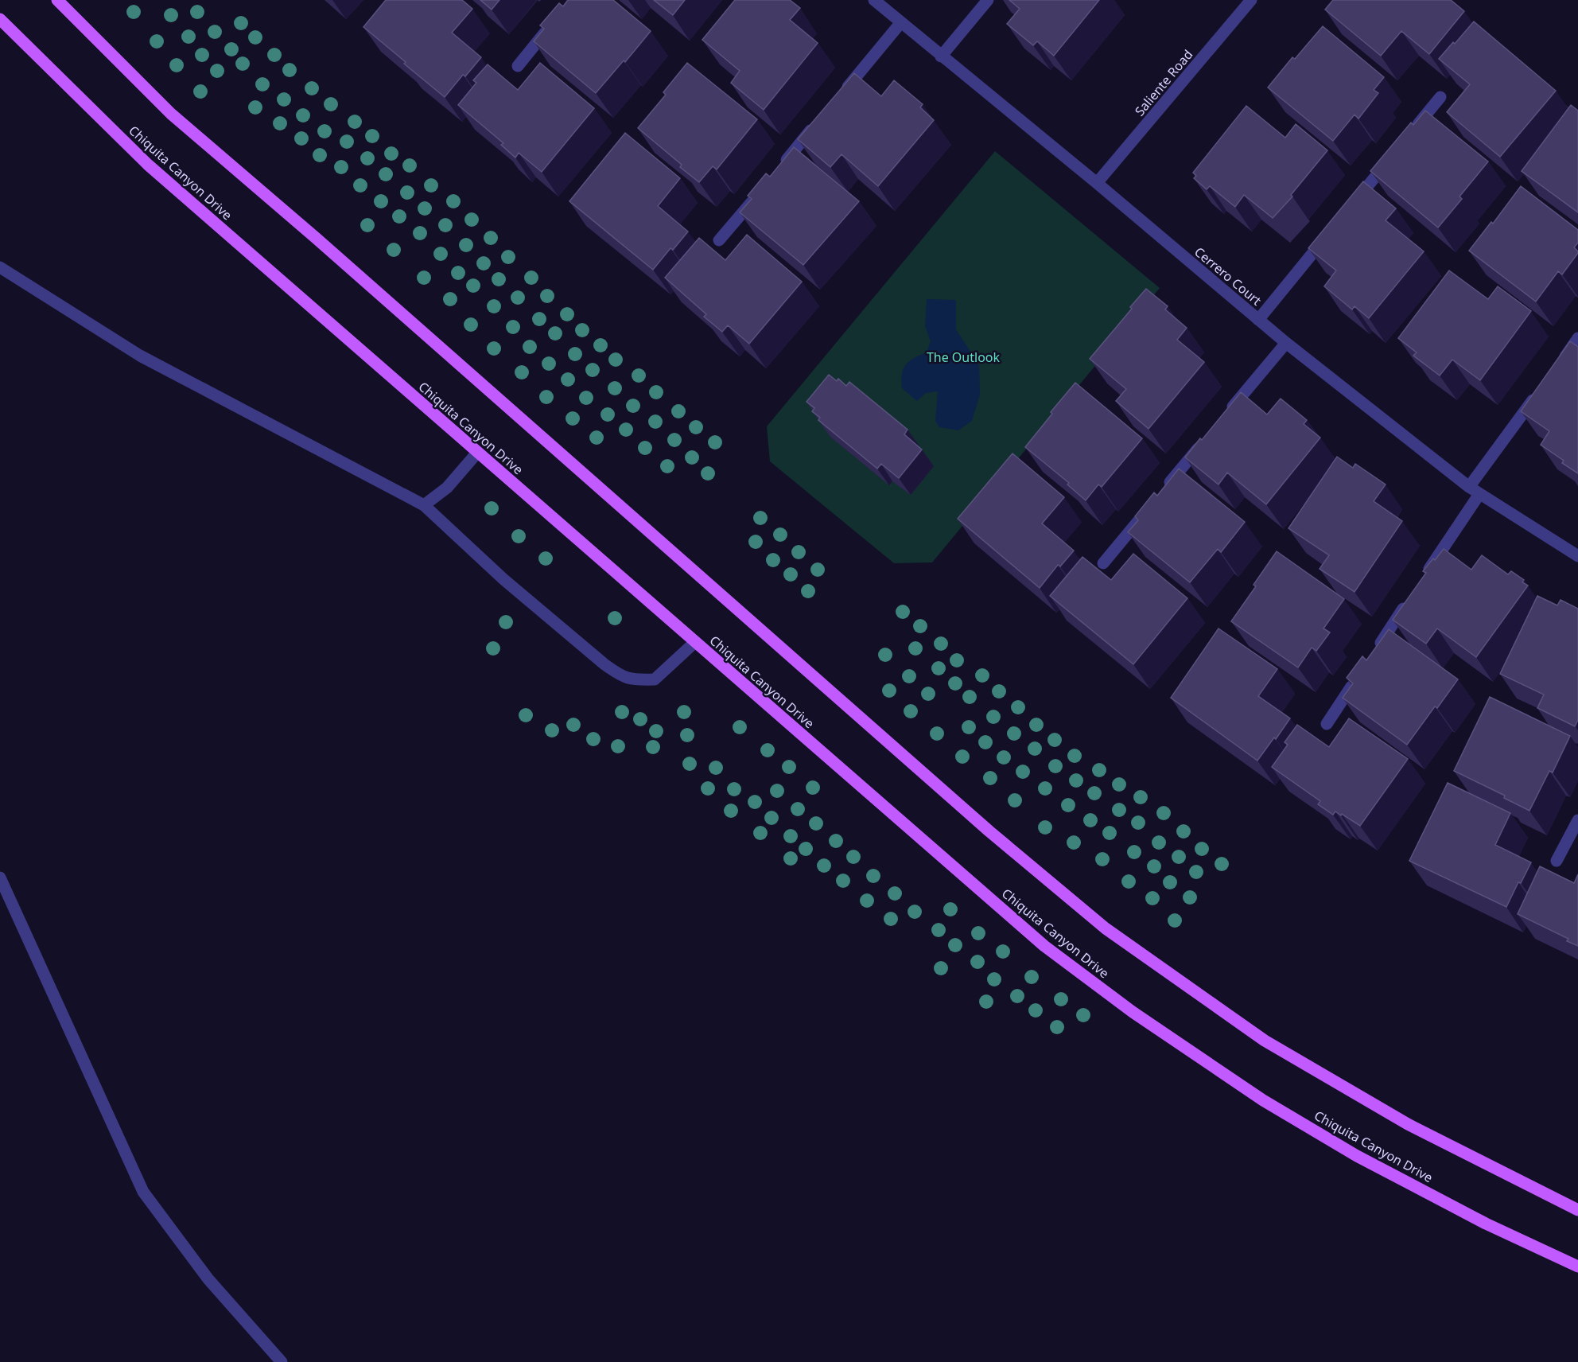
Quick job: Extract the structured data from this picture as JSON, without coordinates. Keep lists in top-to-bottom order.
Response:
{
  "streets": {
    "main road": ["Chiquita Canyon Drive"],
    "street": ["Saliente Road", "Cerrero Court"]
  },
  "crossings": [
    ["Saliente Road", "Cerrero Court"]
  ],
  "parks": ["The Outlook"]
}
